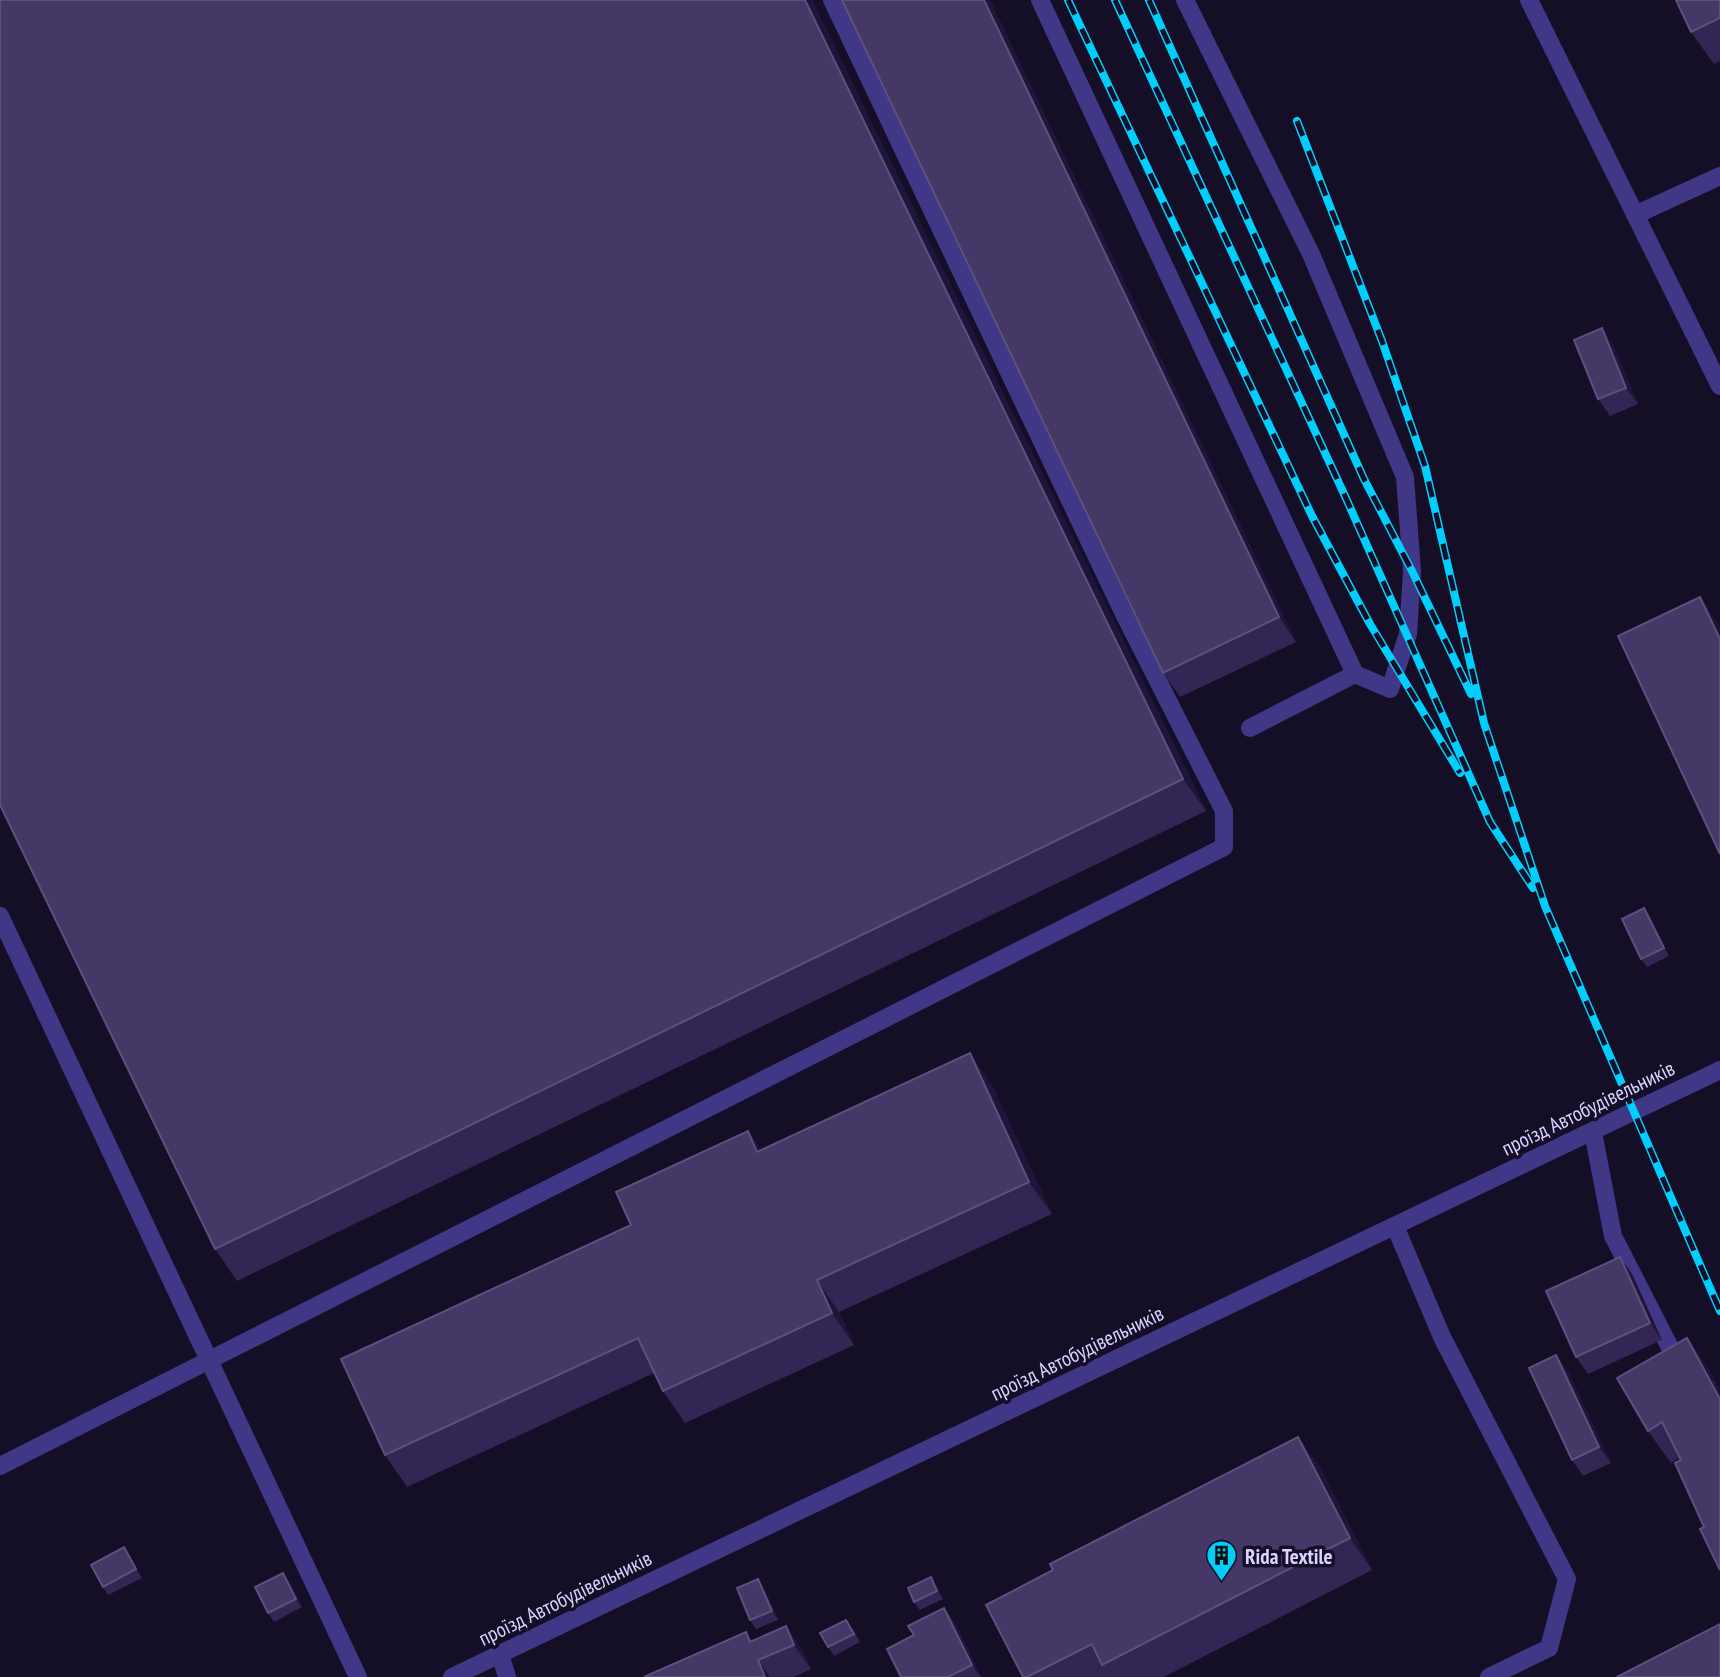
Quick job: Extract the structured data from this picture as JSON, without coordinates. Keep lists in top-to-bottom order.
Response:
{
  "streets": {
    "street": ["проїзд Автобудівельників"]
  },
  "places": {
    "building": ["Rida Textile"]
  }
}
